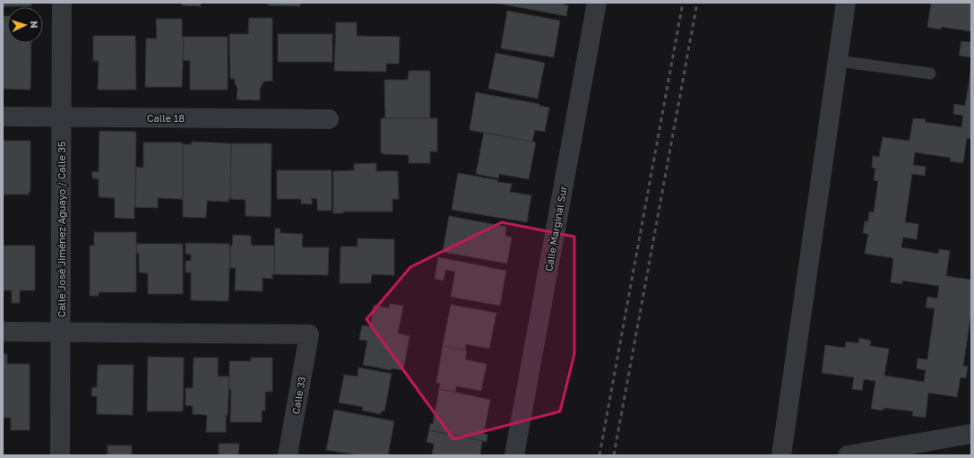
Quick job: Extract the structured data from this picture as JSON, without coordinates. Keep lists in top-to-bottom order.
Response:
{
  "streets": {
    "street": [
      "Calle 18",
      "Calle Marginal Sur",
      "Calle José Jiménez Aguayo / Calle 35",
      "Calle 33"
    ]
  },
  "crossings": [
    ["Calle 18", "Calle José Jiménez Aguayo / Calle 35"],
    ["Calle José Jiménez Aguayo / Calle 35", "Calle 33"]
  ],
  "north": "right"
}
